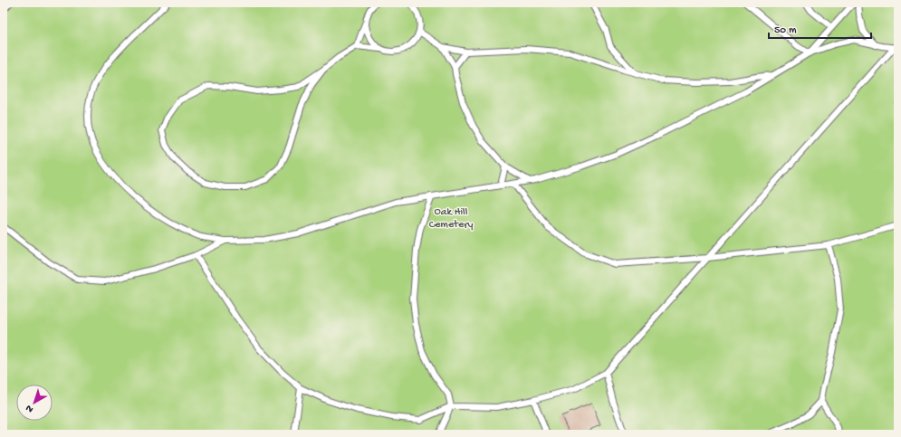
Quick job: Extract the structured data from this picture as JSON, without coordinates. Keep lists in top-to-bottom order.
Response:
{
  "parks": ["Oak Hill Cemetery"],
  "scale_bar": "50 m",
  "north": "bottom left"
}
